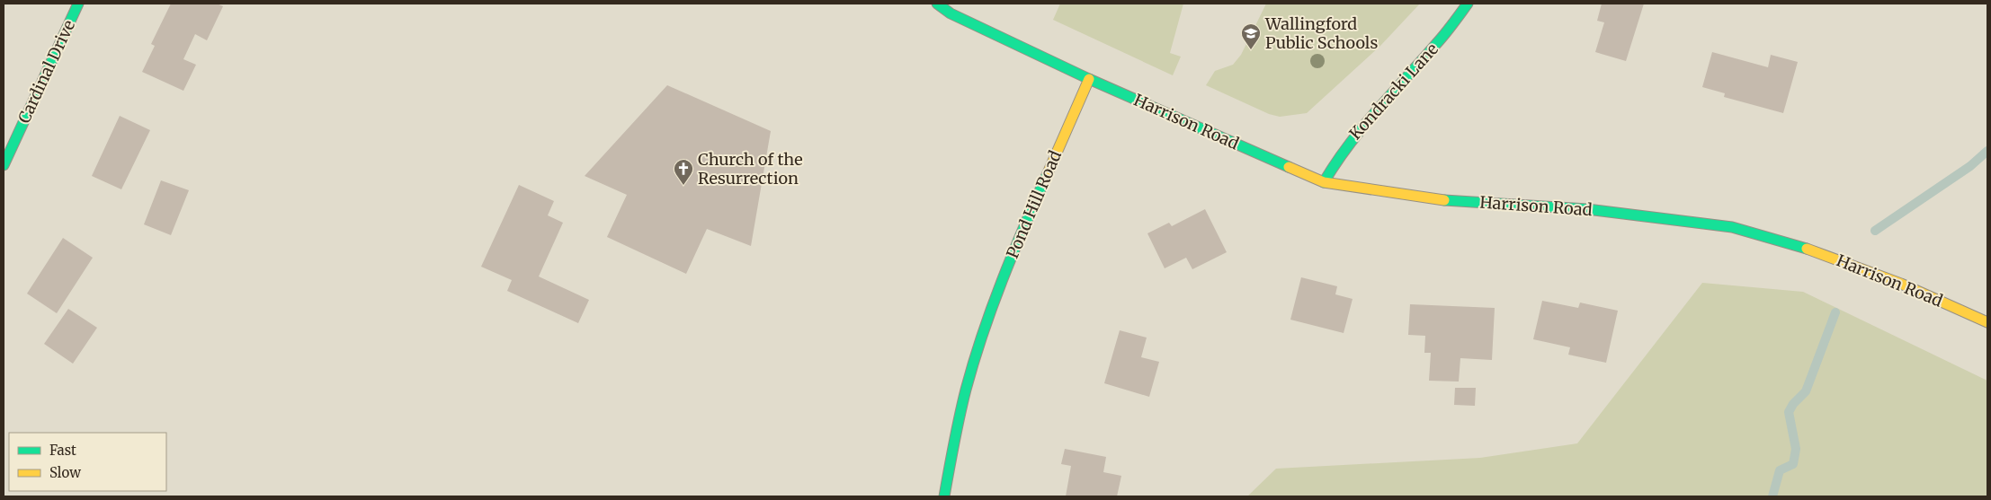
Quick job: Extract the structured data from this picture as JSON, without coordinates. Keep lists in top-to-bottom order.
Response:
{
  "streets": {
    "main road": [
      "Cardinal Drive",
      "Kondracki Lane",
      "Harrison Road",
      "Pond Hill Road"
    ]
  },
  "crossings": [
    ["Kondracki Lane", "Harrison Road"],
    ["Harrison Road", "Pond Hill Road"]
  ],
  "places": {
    "school or university": ["Wallingford Public Schools"],
    "church": ["Church of the Resurrection"]
  },
  "legend": ["Fast", "Slow"]
}
